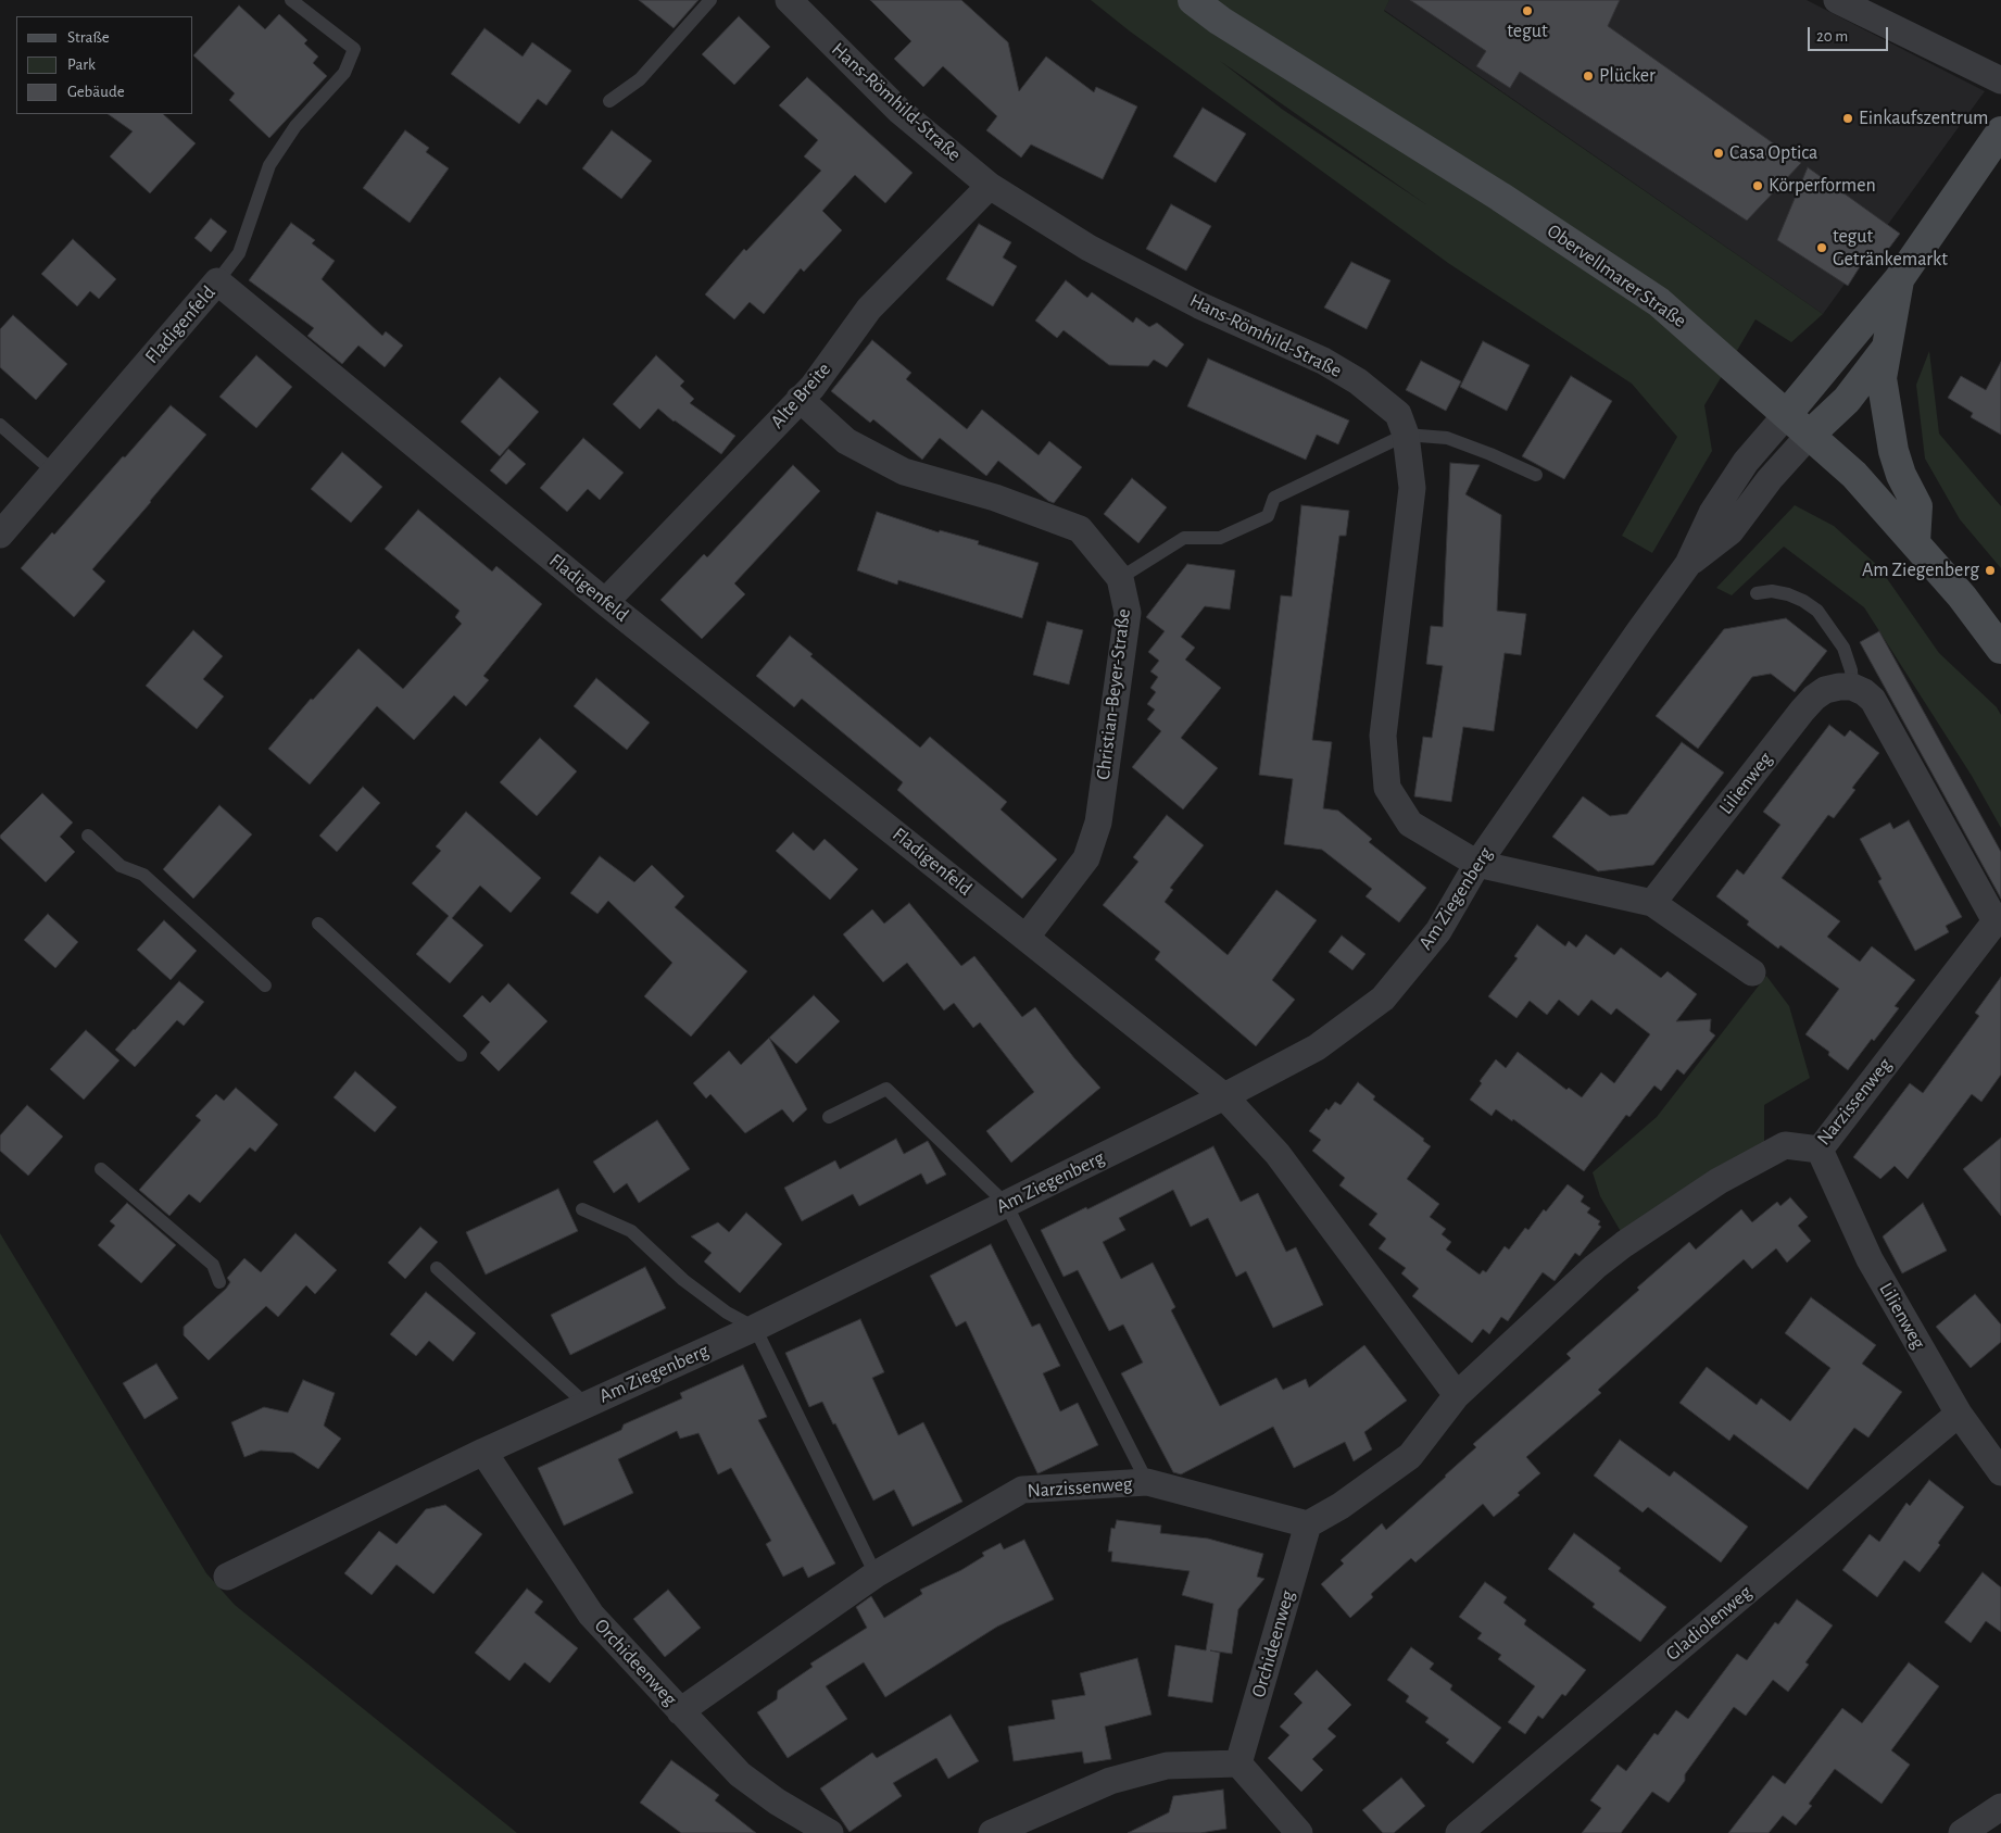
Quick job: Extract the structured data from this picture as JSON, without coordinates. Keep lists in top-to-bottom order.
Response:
{
  "streets": {
    "main road": ["Obervellmarer Straße"],
    "street": [
      "Hans-Römhild-Straße",
      "Fladigenfeld",
      "Alte Breite",
      "Christian-Beyer-Straße",
      "Lilienweg",
      "Am Ziegenberg",
      "Narzissenweg",
      "Gladiolenweg",
      "Orchideenweg"
    ]
  },
  "crossings": [
    ["Hans-Römhild-Straße", "Alte Breite"],
    ["Hans-Römhild-Straße", "Am Ziegenberg"],
    ["Obervellmarer Straße", "Am Ziegenberg"],
    ["Fladigenfeld", "Alte Breite"],
    ["Fladigenfeld", "Christian-Beyer-Straße"],
    ["Fladigenfeld", "Am Ziegenberg"],
    ["Alte Breite", "Christian-Beyer-Straße"],
    ["Lilienweg", "Narzissenweg"],
    ["Lilienweg", "Gladiolenweg"],
    ["Am Ziegenberg", "Orchideenweg"],
    ["Narzissenweg", "Orchideenweg"]
  ],
  "places": [
    "tegut",
    "Plücker",
    "Einkaufszentrum",
    "Casa Optica",
    "Körperformen",
    "tegut Getränkemarkt",
    "Am Ziegenberg"
  ],
  "legend": ["Straße", "Park", "Gebäude"],
  "scale_bar": "20 m"
}
